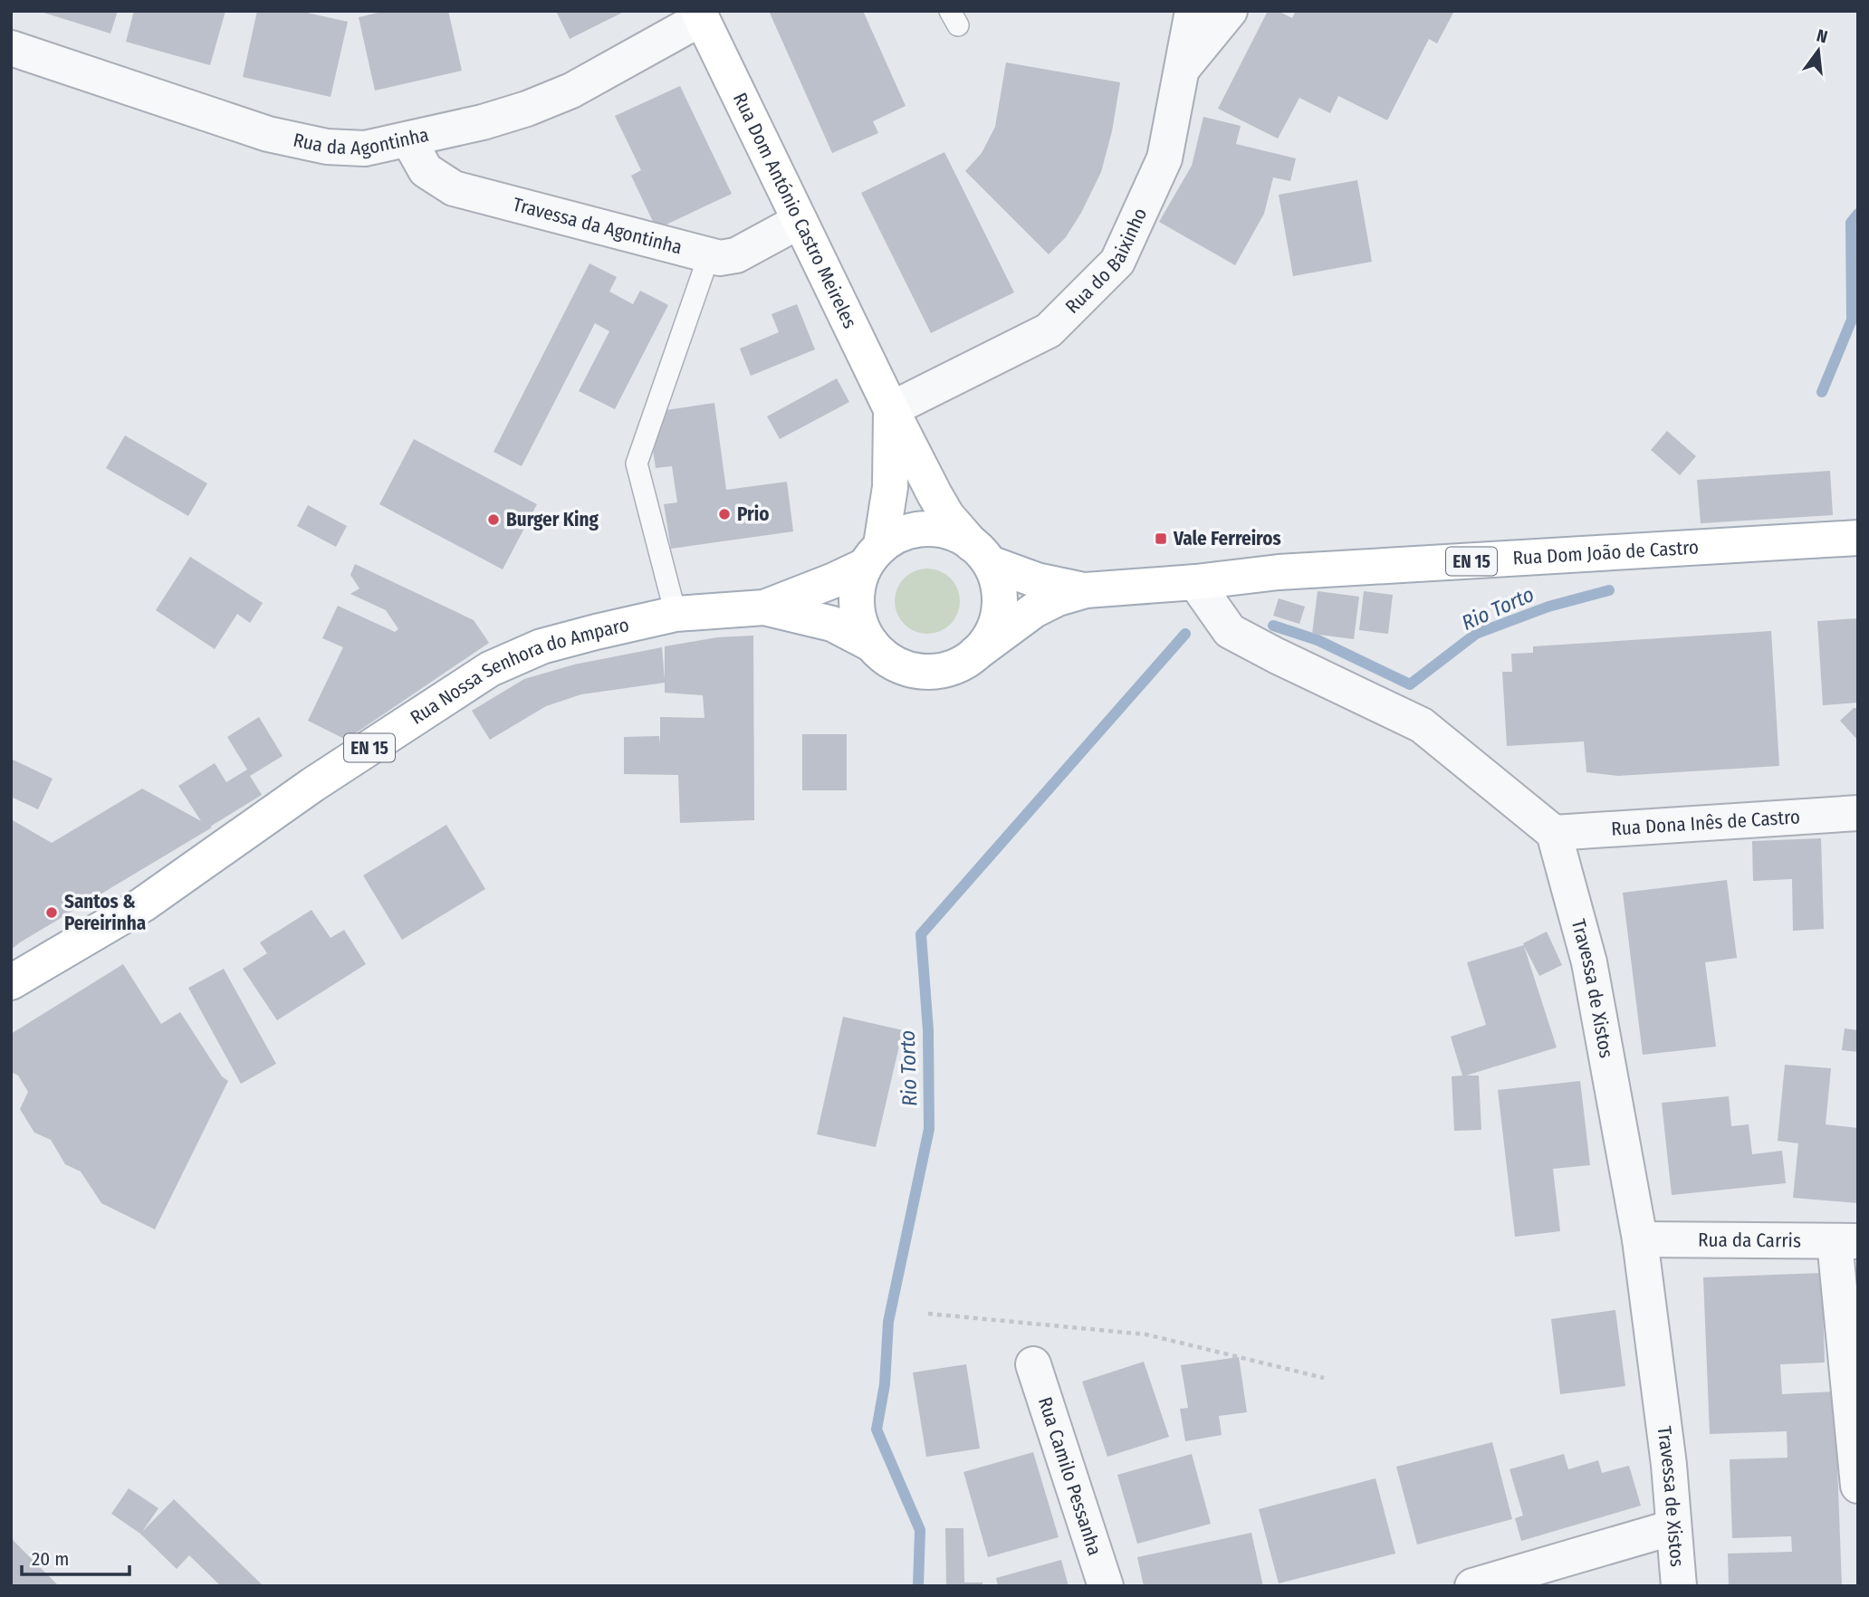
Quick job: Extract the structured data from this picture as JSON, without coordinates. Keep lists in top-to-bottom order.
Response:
{
  "streets": {
    "main road": [
      "Rua Dom António Castro Meireles",
      "Rua Dom João de Castro",
      "EN 15",
      "Rua Nossa Senhora do Amparo"
    ],
    "street": [
      "Rua da Agontinha",
      "Travessa da Agontinha",
      "Rua do Baixinho",
      "Rua Dona Inês de Castro",
      "Travessa de Xistos",
      "Rua da Carris",
      "Rua Camilo Pessanha"
    ]
  },
  "crossings": [
    ["Rua da Agontinha", "Rua Dom António Castro Meireles"],
    ["Rua da Agontinha", "Travessa da Agontinha"],
    ["Rua Dom António Castro Meireles", "Travessa da Agontinha"],
    ["Rua Dom António Castro Meireles", "Rua do Baixinho"],
    ["Rua Dom António Castro Meireles", "Rua Dom João de Castro"],
    ["Rua Dom António Castro Meireles", "Rua Nossa Senhora do Amparo"],
    ["Rua Dom João de Castro", "Rua Nossa Senhora do Amparo"],
    ["Rua Dona Inês de Castro", "Travessa de Xistos"],
    ["Travessa de Xistos", "Rua da Carris"]
  ],
  "water": ["Rio Torto"],
  "places": {
    "other": ["Prio", "Burger King", "Santos & Pereirinha"],
    "transit": ["Vale Ferreiros"]
  },
  "scale_bar": "20 m",
  "north": "top"
}
